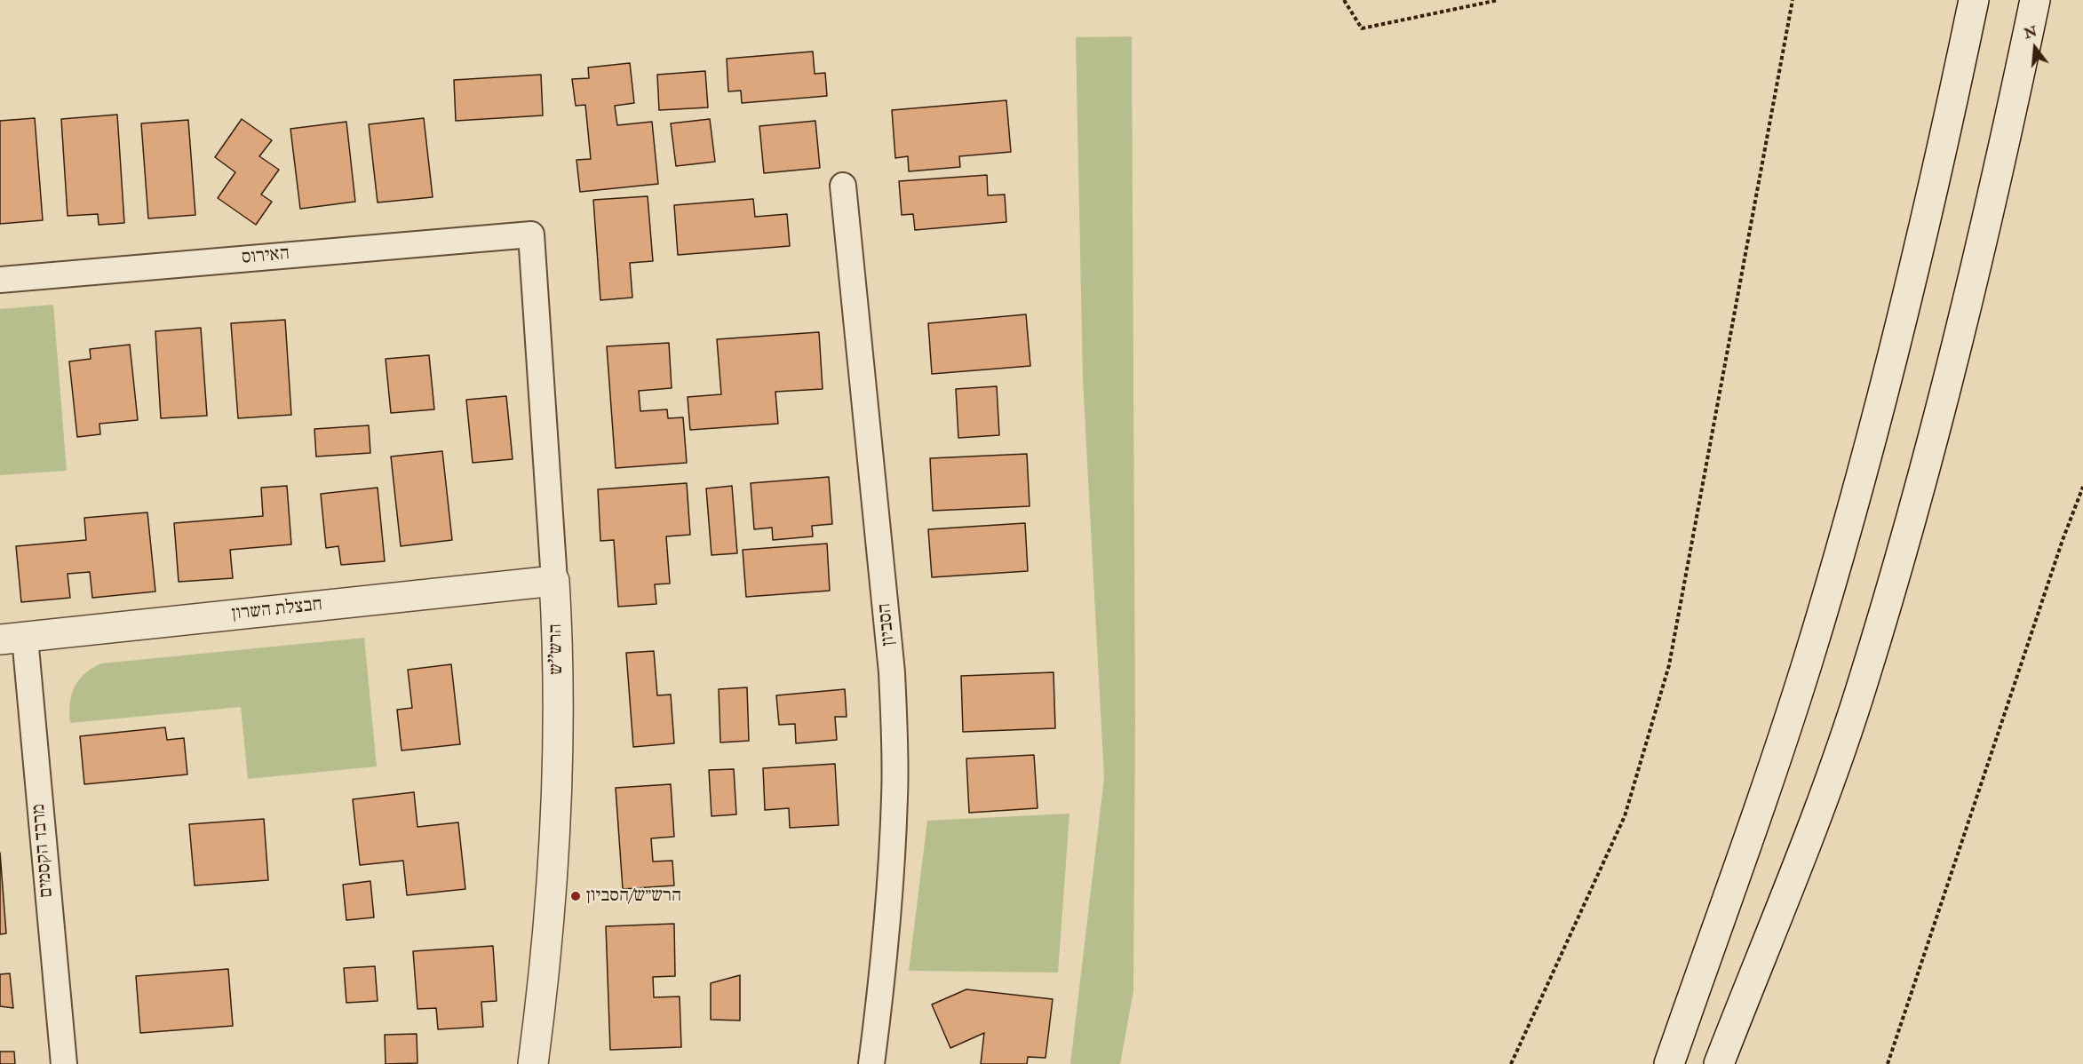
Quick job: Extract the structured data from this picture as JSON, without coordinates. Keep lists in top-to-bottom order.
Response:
{
  "streets": {
    "main road": ["חבצלת השרון", "הרש''ש"],
    "street": ["האירוס", "הסביון", "מרבד הקסמים"]
  },
  "crossings": [
    ["האירוס", "הרש''ש"],
    ["חבצלת השרון", "הרש''ש"],
    ["חבצלת השרון", "מרבד הקסמים"]
  ],
  "places": ["הרש״ש/הסביון"],
  "north": "top"
}
